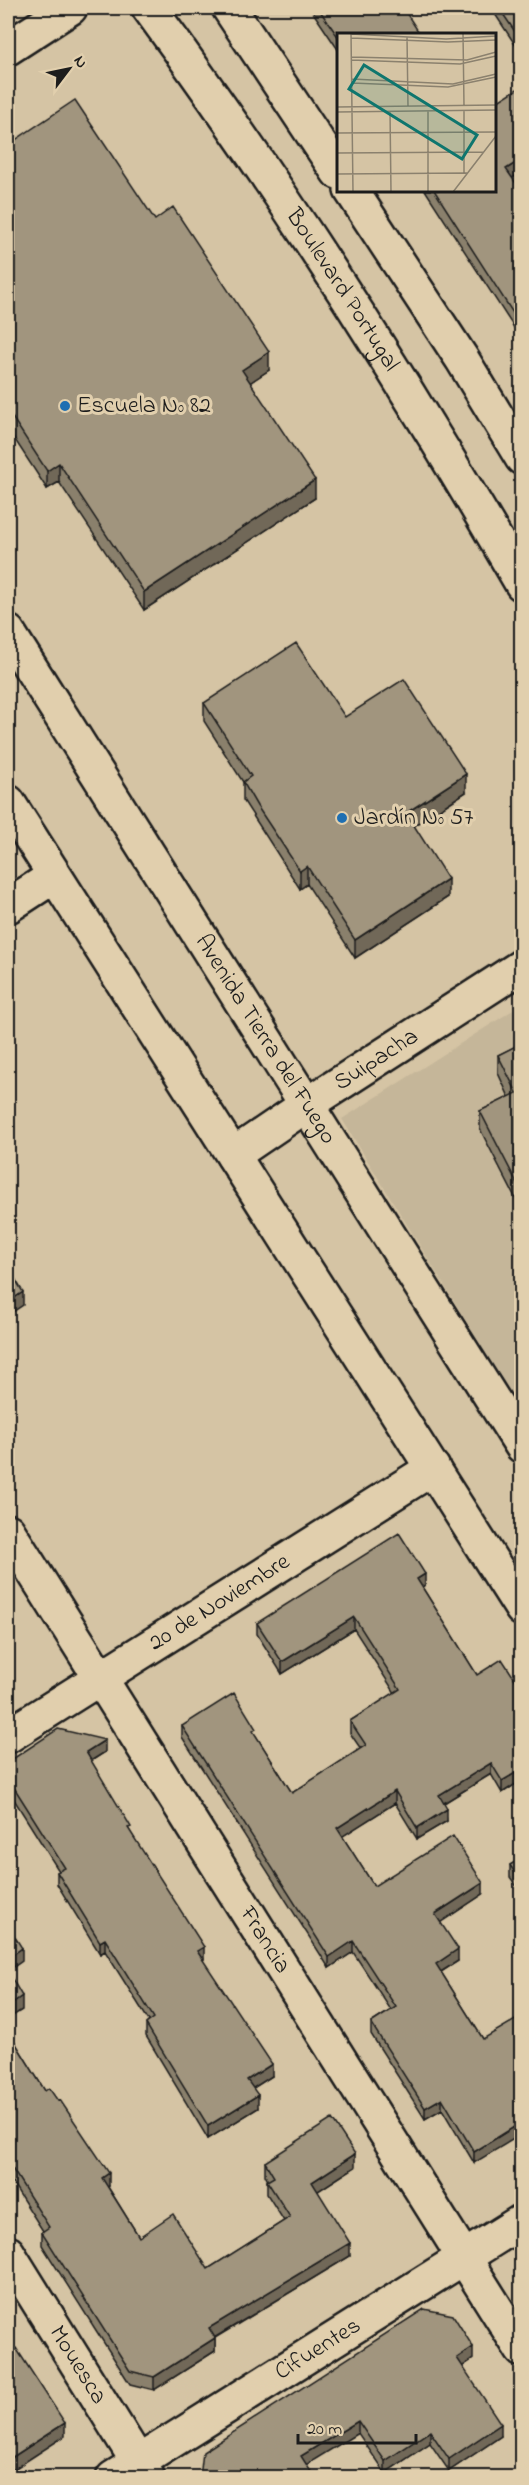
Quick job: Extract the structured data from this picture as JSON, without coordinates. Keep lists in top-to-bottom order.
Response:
{
  "streets": {
    "street": [
      "Boulevard Portugal",
      "Avenida Tierra del Fuego",
      "Suipacha",
      "20 de Noviembre",
      "Francia",
      "Cifuentes",
      "Mouesca"
    ]
  },
  "crossings": [
    ["Avenida Tierra del Fuego", "Suipacha"],
    ["20 de Noviembre", "Francia"],
    ["Francia", "Cifuentes"],
    ["Cifuentes", "Mouesca"]
  ],
  "places": ["Escuela Nº 82", "Jardín Nº 57"],
  "scale_bar": "20 m",
  "north": "top right"
}
